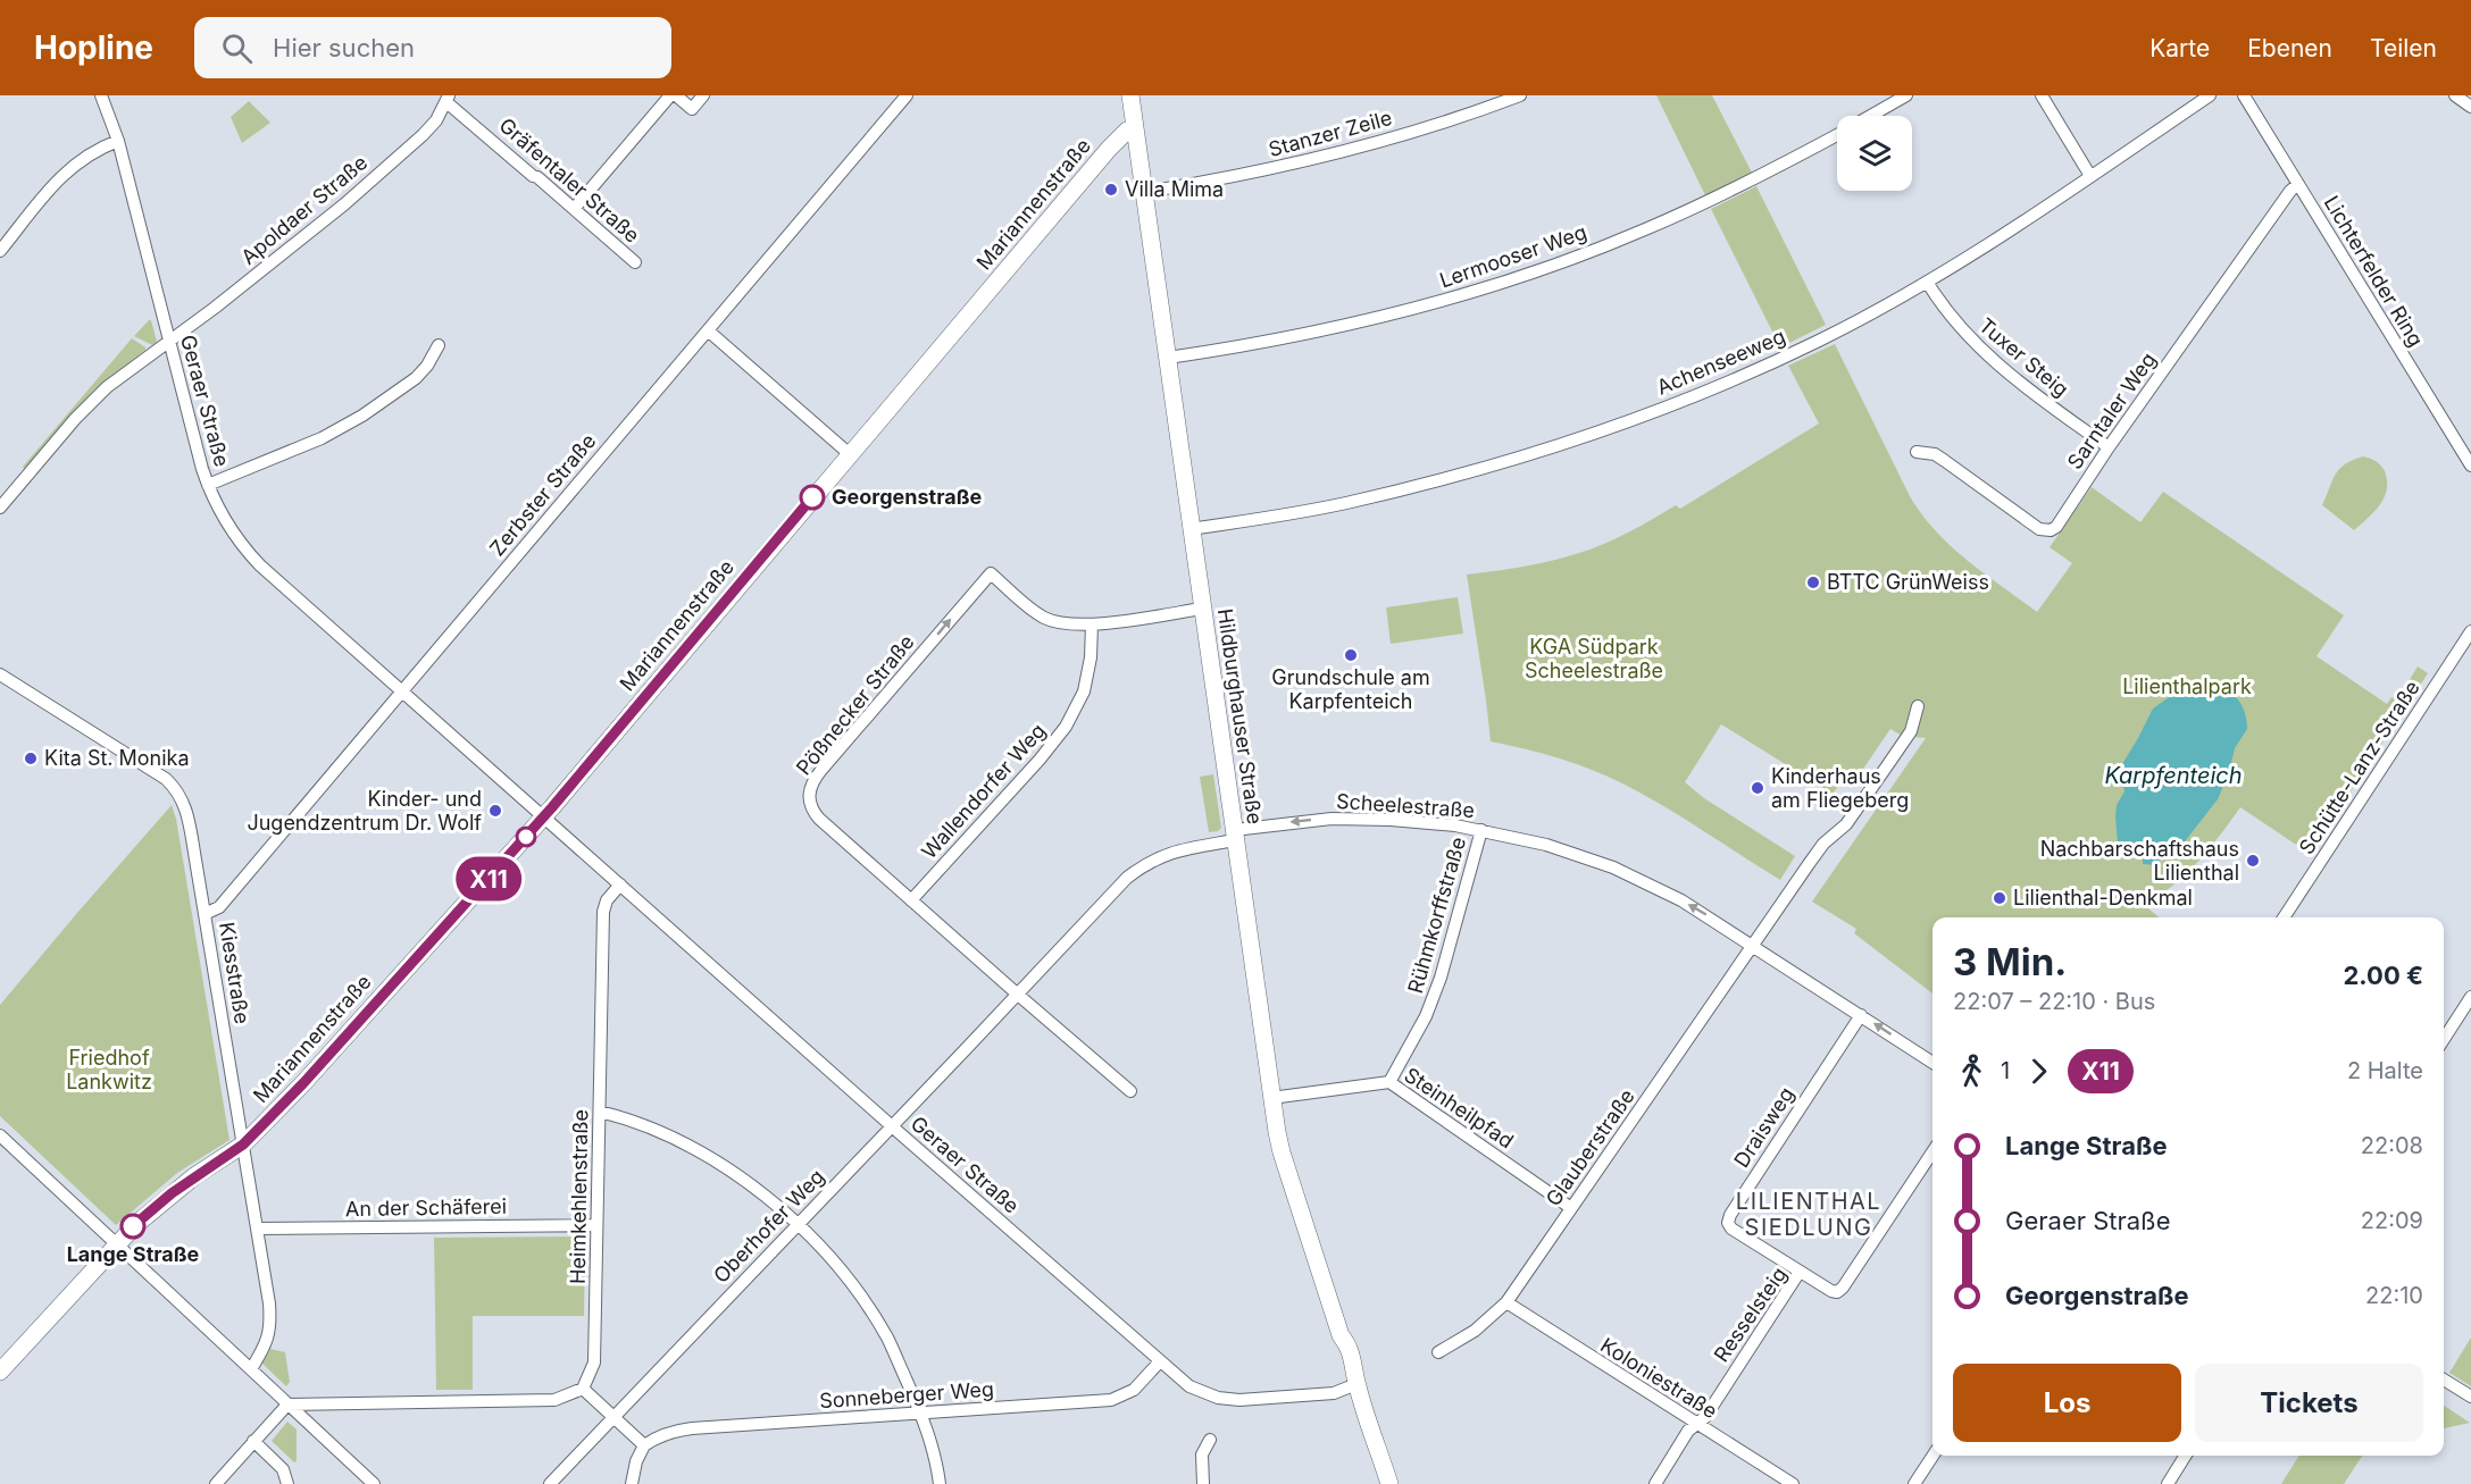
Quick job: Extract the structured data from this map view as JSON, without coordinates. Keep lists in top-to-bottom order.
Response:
{
  "streets": {
    "street": [
      "Stanzer Zeile",
      "Gräfentaler Straße",
      "Mariannenstraße",
      "Apoldaer Straße",
      "Lermooser Weg",
      "Lichterfelder Ring",
      "Tuxer Steig",
      "Achenseeweg",
      "Geraer Straße",
      "Sarntaler Weg",
      "Zerbster Straße",
      "Pößnecker Straße",
      "Hildburghauser Straße",
      "Schütte-Lanz-Straße",
      "Wallendorfer Weg",
      "Scheelestraße",
      "Rühmkorffstraße",
      "Kiesstraße",
      "Steinheilpfad",
      "Draisweg",
      "Glauberstraße",
      "Heimkehlenstraße",
      "An der Schäferei",
      "Oberhofer Weg",
      "Resselsteig",
      "Koloniestraße",
      "Sonneberger Weg"
    ]
  },
  "crossings": [
    ["Stanzer Zeile", "Hildburghauser Straße"],
    ["Gräfentaler Straße", "Apoldaer Straße"],
    ["Mariannenstraße", "Geraer Straße"],
    ["Mariannenstraße", "Hildburghauser Straße"],
    ["Mariannenstraße", "Kiesstraße"],
    ["Apoldaer Straße", "Geraer Straße"],
    ["Lermooser Weg", "Hildburghauser Straße"],
    ["Lichterfelder Ring", "Sarntaler Weg"],
    ["Tuxer Steig", "Achenseeweg"],
    ["Tuxer Steig", "Sarntaler Weg"],
    ["Achenseeweg", "Hildburghauser Straße"],
    ["Geraer Straße", "Zerbster Straße"],
    ["Geraer Straße", "Hildburghauser Straße"],
    ["Geraer Straße", "Heimkehlenstraße"],
    ["Geraer Straße", "Oberhofer Weg"],
    ["Geraer Straße", "Sonneberger Weg"],
    ["Zerbster Straße", "Kiesstraße"],
    ["Pößnecker Straße", "Wallendorfer Weg"],
    ["Pößnecker Straße", "Oberhofer Weg"],
    ["Hildburghauser Straße", "Scheelestraße"],
    ["Hildburghauser Straße", "Steinheilpfad"],
    ["Hildburghauser Straße", "Oberhofer Weg"],
    ["Scheelestraße", "Rühmkorffstraße"],
    ["Scheelestraße", "Draisweg"],
    ["Scheelestraße", "Glauberstraße"],
    ["Scheelestraße", "Oberhofer Weg"],
    ["Rühmkorffstraße", "Steinheilpfad"],
    ["Kiesstraße", "An der Schäferei"],
    ["Steinheilpfad", "Glauberstraße"],
    ["Draisweg", "Resselsteig"],
    ["Glauberstraße", "Koloniestraße"],
    ["Heimkehlenstraße", "An der Schäferei"],
    ["Resselsteig", "Koloniestraße"]
  ],
  "one_way": ["Scheelestraße"],
  "districts": ["LILIENTHAL SIEDLUNG"],
  "water": ["Karpfenteich"],
  "parks": ["KGA Südpark Scheelestraße", "Lilienthalpark", "Friedhof Lankwitz"],
  "places": [
    "Villa Mima",
    "Georgenstraße",
    "BTTC GrünWeiss",
    "Grundschule am Karpfenteich",
    "Kita St. Monika",
    "Kinderhaus am Fliegeberg",
    "Kinder- und Jugendzentrum Dr. Wolf",
    "Nachbarschaftshaus Lilienthal",
    "Lilienthal-Denkmal",
    "Lange Straße"
  ],
  "lines": ["bus line X11"],
  "page": {
    "header": "Hopline",
    "search": "Hier suchen",
    "nav": ["Karte", "Ebenen", "Teilen"],
    "on_map": "X11",
    "heading": ["3 Min.", "22:07 – 22:10 · Bus", "2.00 €"],
    "legs": ["1", "X11", "2 Halte"],
    "list": [
      {
        "name": "Lange Straße",
        "value": "22:08"
      },
      {
        "name": "Geraer Straße",
        "value": "22:09"
      },
      {
        "name": "Georgenstraße",
        "value": "22:10"
      }
    ],
    "buttons": ["Los", "Tickets"]
  }
}
